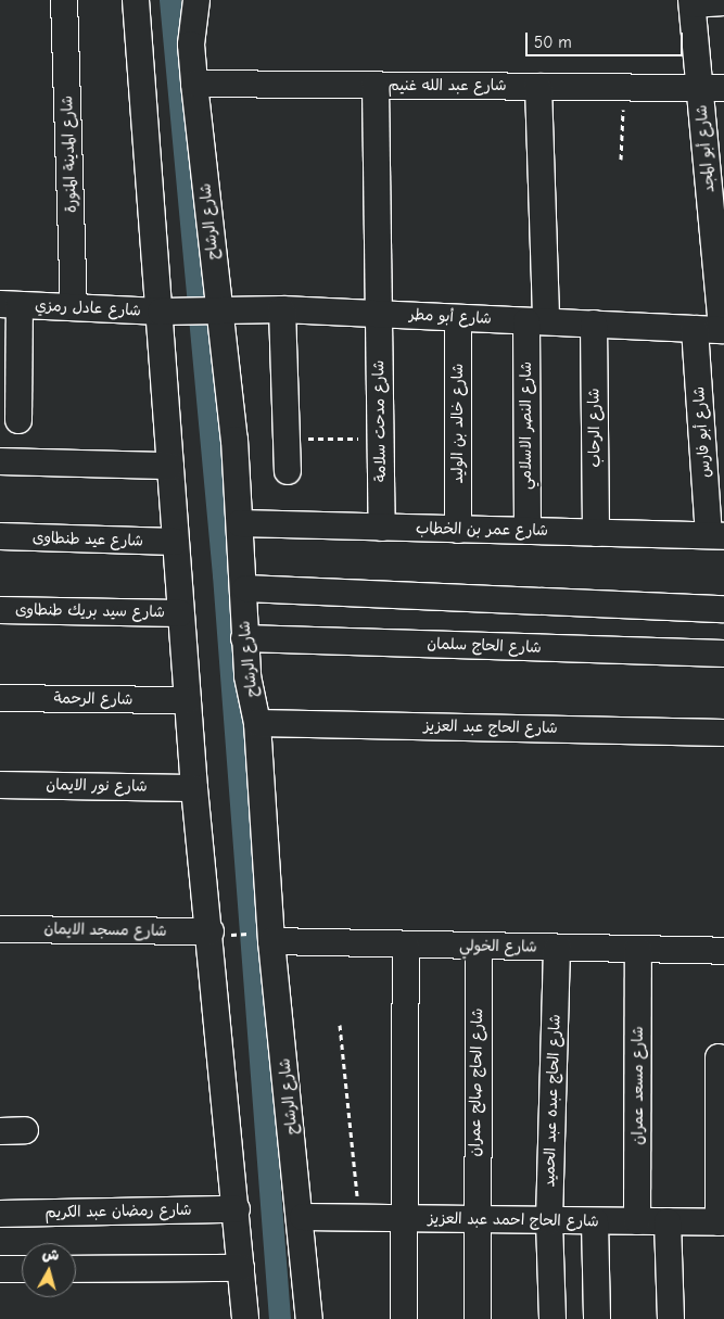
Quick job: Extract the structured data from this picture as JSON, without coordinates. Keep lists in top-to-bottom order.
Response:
{
  "streets": {
    "street": [
      "شارع عبد الله غنيم",
      "شارع أبو المجد",
      "شارع المدينة المنورة",
      "شارع الرشاح",
      "شارع عادل رمزي",
      "شارع أبو مطر",
      "شارع مدحت سلامة",
      "شارع خالد بن الوليد",
      "شارع النصر الاسلامي",
      "شارع الرحاب",
      "شارع أبو فارس",
      "شارع عمر بن الخطاب",
      "شارع عيد طنطاوى",
      "شارع سيد بريك طنطاوى",
      "شارع الحاج سلمان",
      "شارع الرحمة",
      "شارع الحاج عبد العزيز",
      "شارع نور الايمان",
      "شارع مسجد الايمان",
      "شارع الخولي",
      "شارع الحاج صالح عمران",
      "شارع مسعد عمران",
      "شارع الحاج عبده عبد الحميد",
      "شارع رمضان عبد الكريم",
      "شارع الحاج احمد عبد العزيز"
    ]
  },
  "crossings": [
    ["شارع عبد الله غنيم", "شارع أبو المجد"],
    ["شارع عبد الله غنيم", "شارع الرشاح"],
    ["شارع عبد الله غنيم", "شارع مدحت سلامة"],
    ["شارع عبد الله غنيم", "شارع النصر الاسلامي"],
    ["شارع أبو المجد", "شارع أبو مطر"],
    ["شارع المدينة المنورة", "شارع عادل رمزي"],
    ["شارع الرشاح", "شارع أبو مطر"],
    ["شارع الرشاح", "شارع عمر بن الخطاب"],
    ["شارع الرشاح", "شارع الحاج سلمان"],
    ["شارع الرشاح", "شارع الحاج عبد العزيز"],
    ["شارع الرشاح", "شارع الخولي"],
    ["شارع الرشاح", "شارع الحاج احمد عبد العزيز"],
    ["شارع عادل رمزي", "شارع أبو مطر"],
    ["شارع أبو مطر", "شارع مدحت سلامة"],
    ["شارع أبو مطر", "شارع خالد بن الوليد"],
    ["شارع أبو مطر", "شارع النصر الاسلامي"],
    ["شارع أبو مطر", "شارع الرحاب"],
    ["شارع أبو مطر", "شارع أبو فارس"],
    ["شارع مدحت سلامة", "شارع عمر بن الخطاب"],
    ["شارع خالد بن الوليد", "شارع عمر بن الخطاب"],
    ["شارع النصر الاسلامي", "شارع عمر بن الخطاب"],
    ["شارع الرحاب", "شارع عمر بن الخطاب"],
    ["شارع أبو فارس", "شارع عمر بن الخطاب"],
    ["شارع الخولي", "شارع الحاج صالح عمران"],
    ["شارع الخولي", "شارع مسعد عمران"],
    ["شارع الخولي", "شارع الحاج عبده عبد الحميد"],
    ["شارع الحاج صالح عمران", "شارع الحاج احمد عبد العزيز"],
    ["شارع مسعد عمران", "شارع الحاج احمد عبد العزيز"],
    ["شارع الحاج عبده عبد الحميد", "شارع الحاج احمد عبد العزيز"]
  ],
  "scale_bar": "50 m",
  "north": "top"
}
